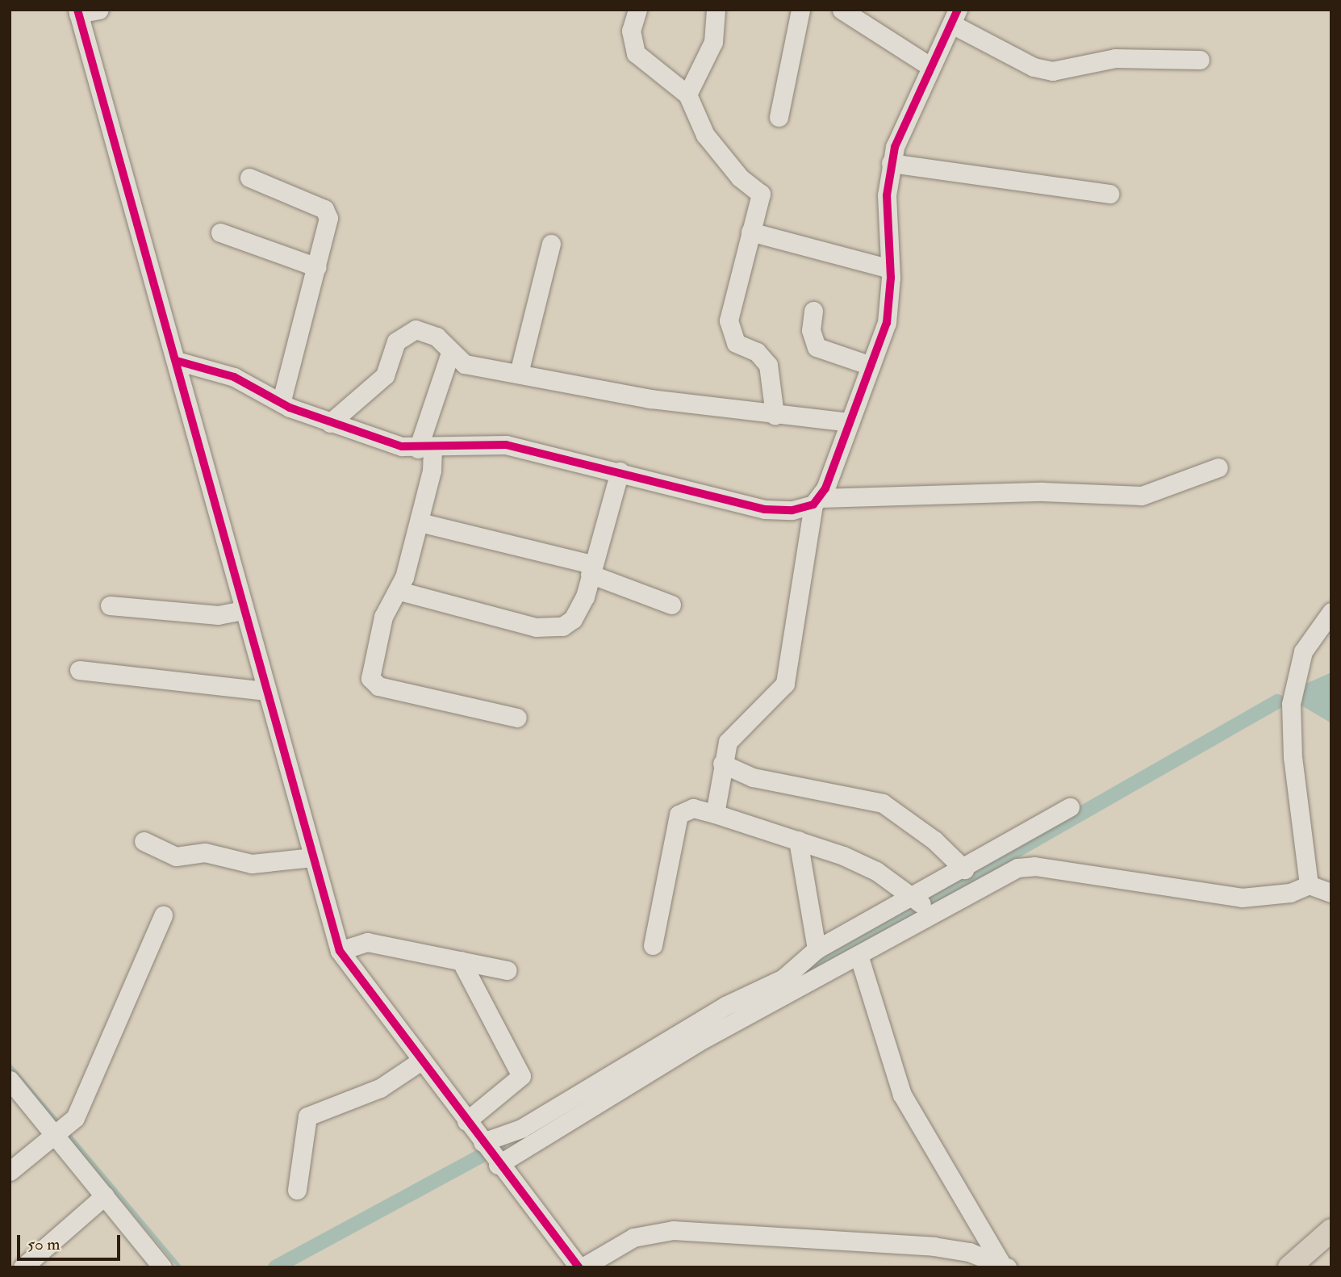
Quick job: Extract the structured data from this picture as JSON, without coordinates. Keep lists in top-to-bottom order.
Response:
{
  "scale_bar": "50 m"
}
